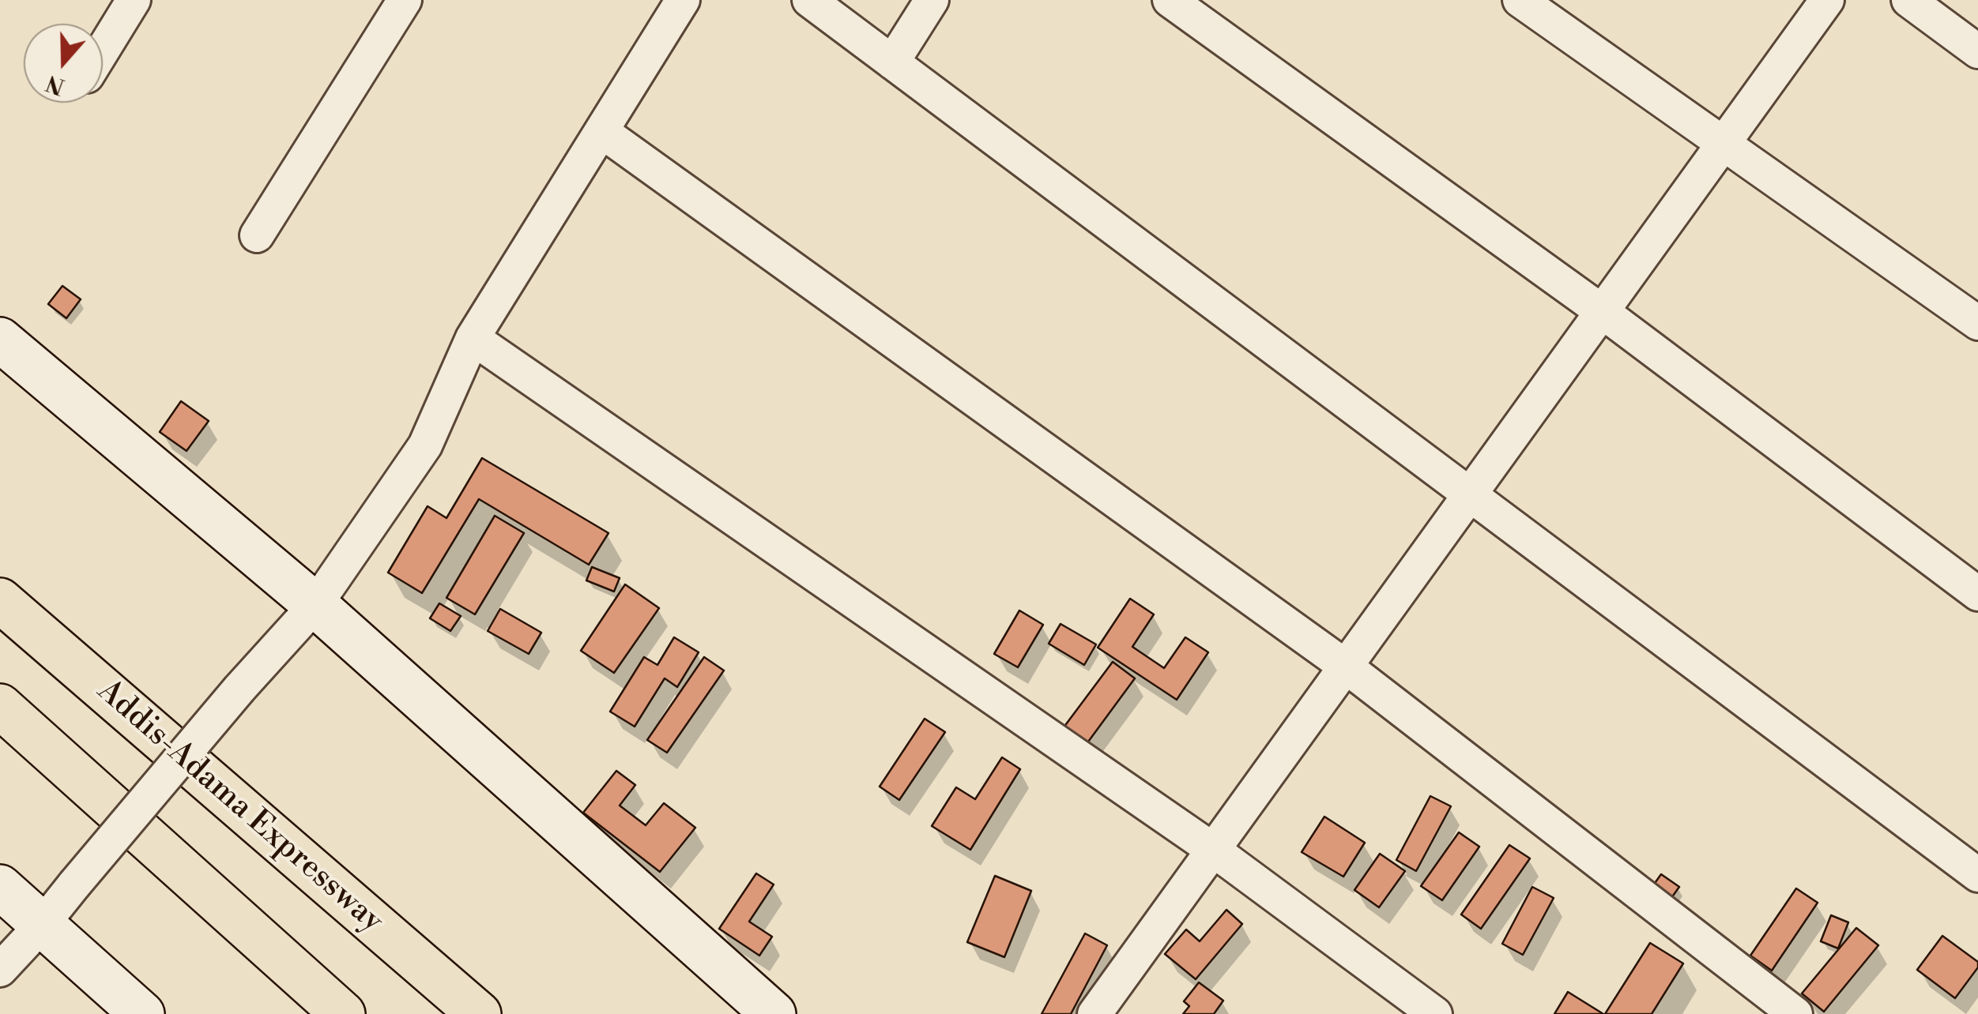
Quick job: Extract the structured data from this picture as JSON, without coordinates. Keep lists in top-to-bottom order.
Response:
{
  "streets": {
    "highway": ["Addis-Adama Expressway"]
  },
  "north": "bottom"
}
